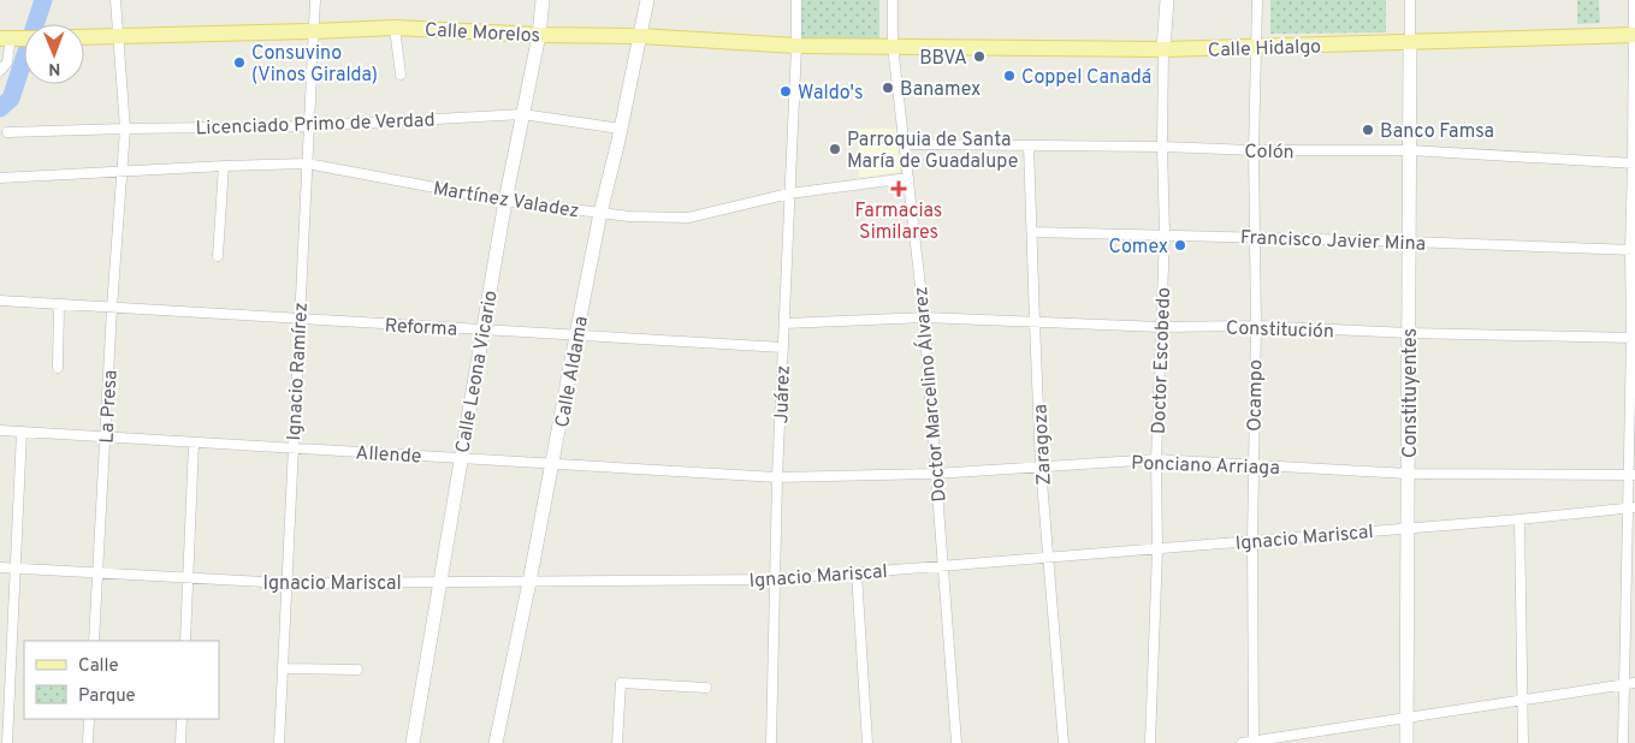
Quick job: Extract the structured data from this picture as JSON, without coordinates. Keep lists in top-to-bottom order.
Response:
{
  "streets": {
    "main road": [
      "Calle Morelos",
      "Calle Hidalgo",
      "Calle Leona Vicario",
      "Calle Aldama",
      "Constituyentes"
    ],
    "street": [
      "Licenciado Primo de Verdad",
      "Colón",
      "Martínez Valadez",
      "Francisco Javier Mina",
      "Reforma",
      "Constitución",
      "Doctor Escobedo",
      "Ignacio Ramírez",
      "Juárez",
      "Doctor Marcelino Álvarez",
      "Ocampo",
      "La Presa",
      "Zaragoza",
      "Allende",
      "Ponciano Arriaga",
      "Ignacio Mariscal"
    ]
  },
  "crossings": [
    ["Calle Morelos", "Calle Hidalgo"],
    ["Calle Morelos", "Ignacio Ramírez"],
    ["Calle Morelos", "Calle Leona Vicario"],
    ["Calle Morelos", "Calle Aldama"],
    ["Calle Morelos", "Juárez"],
    ["Calle Morelos", "Doctor Marcelino Álvarez"],
    ["Calle Morelos", "La Presa"],
    ["Calle Hidalgo", "Doctor Escobedo"],
    ["Calle Hidalgo", "Constituyentes"],
    ["Calle Hidalgo", "Doctor Marcelino Álvarez"],
    ["Calle Hidalgo", "Ocampo"],
    ["Licenciado Primo de Verdad", "Ignacio Ramírez"],
    ["Licenciado Primo de Verdad", "Calle Leona Vicario"],
    ["Licenciado Primo de Verdad", "Calle Aldama"],
    ["Licenciado Primo de Verdad", "La Presa"],
    ["Colón", "Doctor Escobedo"],
    ["Colón", "Constituyentes"],
    ["Colón", "Doctor Marcelino Álvarez"],
    ["Colón", "Ocampo"],
    ["Colón", "Zaragoza"],
    ["Martínez Valadez", "Ignacio Ramírez"],
    ["Martínez Valadez", "Calle Leona Vicario"],
    ["Martínez Valadez", "Calle Aldama"],
    ["Martínez Valadez", "Juárez"],
    ["Martínez Valadez", "Doctor Marcelino Álvarez"],
    ["Martínez Valadez", "La Presa"],
    ["Francisco Javier Mina", "Doctor Escobedo"],
    ["Francisco Javier Mina", "Constituyentes"],
    ["Francisco Javier Mina", "Ocampo"],
    ["Francisco Javier Mina", "Zaragoza"],
    ["Reforma", "Ignacio Ramírez"],
    ["Reforma", "Calle Leona Vicario"],
    ["Reforma", "Calle Aldama"],
    ["Reforma", "Juárez"],
    ["Reforma", "La Presa"],
    ["Constitución", "Doctor Escobedo"],
    ["Constitución", "Constituyentes"],
    ["Constitución", "Juárez"],
    ["Constitución", "Doctor Marcelino Álvarez"],
    ["Constitución", "Ocampo"],
    ["Constitución", "Zaragoza"],
    ["Doctor Escobedo", "Ponciano Arriaga"],
    ["Doctor Escobedo", "Ignacio Mariscal"],
    ["Ignacio Ramírez", "Allende"],
    ["Ignacio Ramírez", "Ignacio Mariscal"],
    ["Calle Leona Vicario", "Allende"],
    ["Calle Leona Vicario", "Ignacio Mariscal"],
    ["Calle Aldama", "Allende"],
    ["Calle Aldama", "Ignacio Mariscal"],
    ["Constituyentes", "Ponciano Arriaga"],
    ["Constituyentes", "Ignacio Mariscal"],
    ["Juárez", "Allende"],
    ["Juárez", "Ponciano Arriaga"],
    ["Juárez", "Ignacio Mariscal"],
    ["Doctor Marcelino Álvarez", "Ponciano Arriaga"],
    ["Doctor Marcelino Álvarez", "Ignacio Mariscal"],
    ["Ocampo", "Ponciano Arriaga"],
    ["Ocampo", "Ignacio Mariscal"],
    ["La Presa", "Allende"],
    ["La Presa", "Ignacio Mariscal"],
    ["Zaragoza", "Ponciano Arriaga"],
    ["Zaragoza", "Ignacio Mariscal"],
    ["Allende", "Ponciano Arriaga"]
  ],
  "places": {
    "other": [
      "BBVA",
      "Consuvino (Vinos Giralda)",
      "Coppel Canadá",
      "Banamex",
      "Waldo's",
      "Banco Famsa",
      "Parroquia de Santa María de Guadalupe",
      "Comex"
    ],
    "health": ["Farmacias Similares"]
  },
  "legend": ["Calle", "Parque"],
  "north": "bottom"
}
